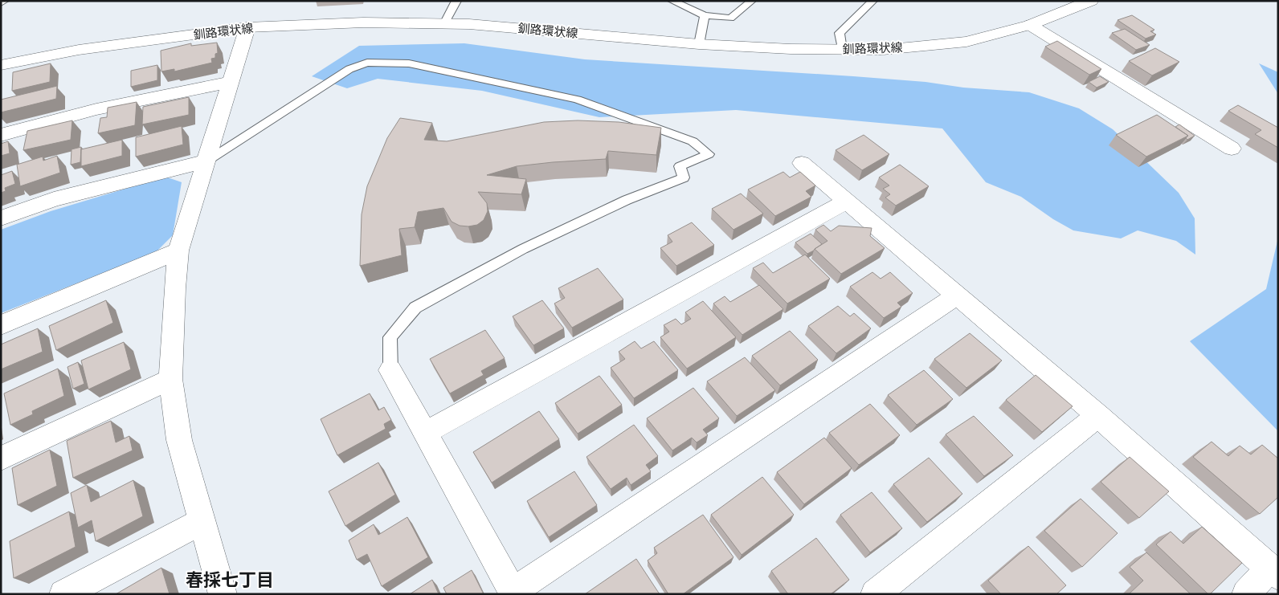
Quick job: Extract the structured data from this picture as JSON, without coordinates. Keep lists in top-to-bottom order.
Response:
{
  "streets": {
    "street": ["釧路環状線"]
  },
  "districts": ["春採七丁目"]
}
